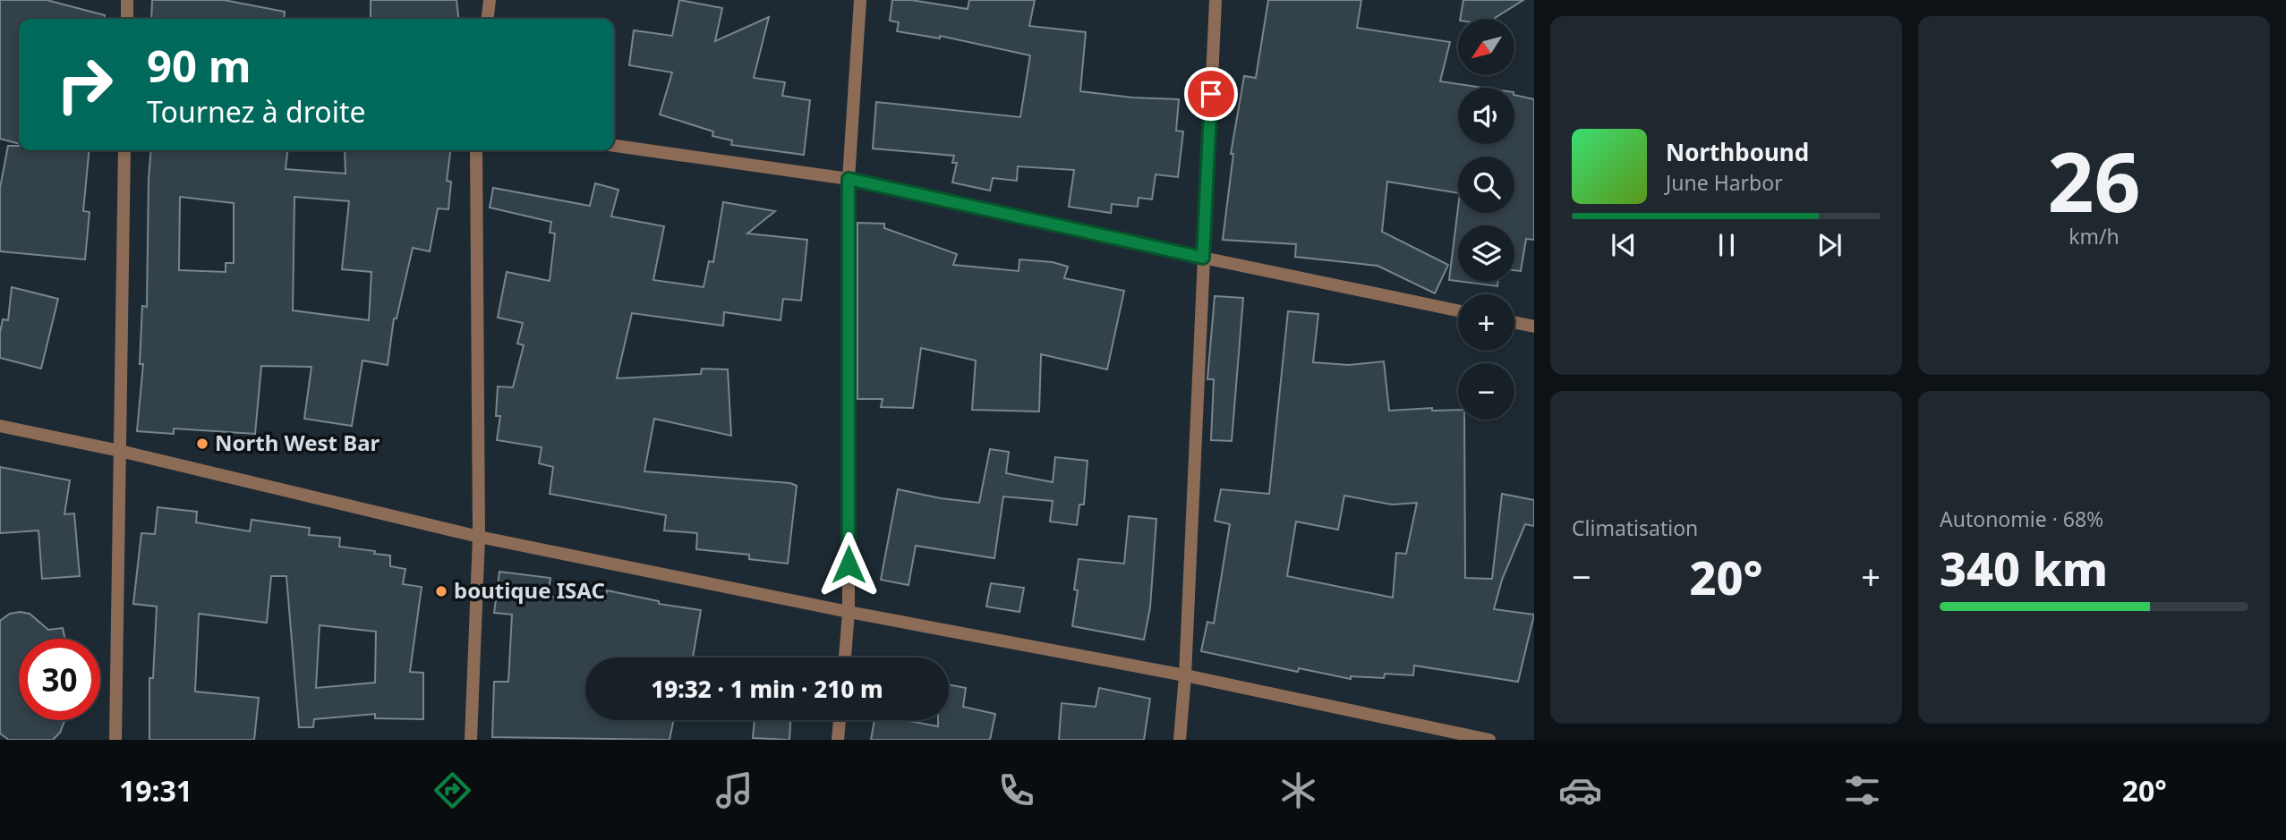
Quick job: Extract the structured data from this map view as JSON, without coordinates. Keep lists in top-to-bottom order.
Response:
{
  "places": ["North West Bar", "boutique ISAC"],
  "north": "bottom left",
  "page": {
    "tile": [
      ["26", "km/h"],
      "Climatisation",
      ["Autonomie · 68%", "340 km"]
    ],
    "map_buttons": ["+", "−"],
    "turn": ["90 m", "Tournez à droite"],
    "song": ["Northbound", "June Harbor"],
    "heat": ["−", "20°", "+"],
    "limit": "30",
    "trip": "19:32 · 1 min · 210 m",
    "tabs": ["19:31", "20°"]
  }
}
